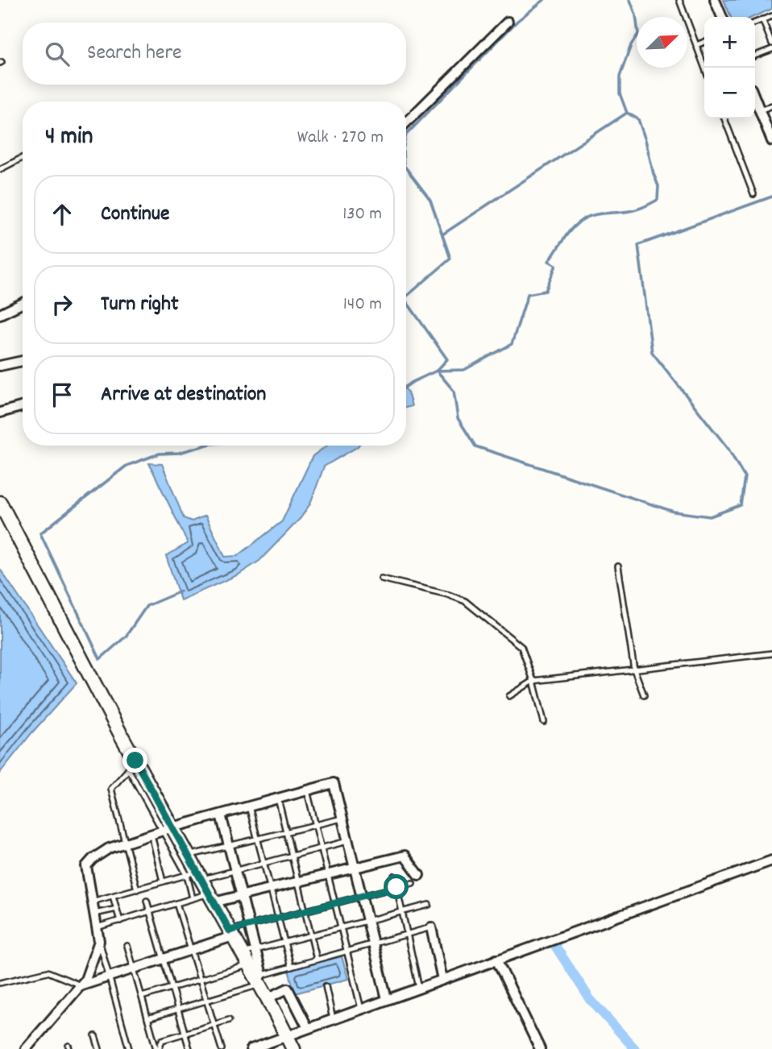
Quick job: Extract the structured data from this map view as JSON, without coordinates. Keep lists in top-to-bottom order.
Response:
{
  "north": "top right",
  "page": {
    "map_buttons": ["+", "−"],
    "search": "Search here",
    "heading": ["4 min", "Walk · 270 m"],
    "list": [
      ["Continue", "130 m"],
      ["Turn right", "140 m"],
      "Arrive at destination"
    ]
  }
}
